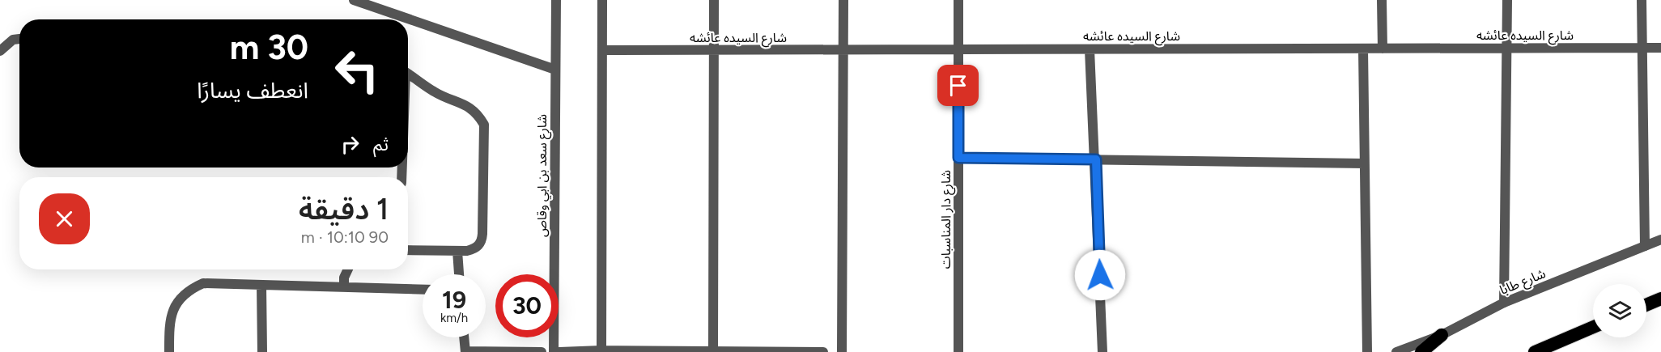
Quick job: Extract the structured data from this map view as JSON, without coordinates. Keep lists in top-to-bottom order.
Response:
{
  "streets": {
    "street": [
      "شارع السيده عائشه",
      "شارع سعد بن ابي وقاص",
      "شارع دار المناسبات",
      "شارع طابا"
    ]
  },
  "crossings": [
    ["شارع السيده عائشه", "شارع دار المناسبات"]
  ],
  "page": {
    "turn": ["30 m", "انعطف يسارًا"],
    "then": "ثم",
    "heading": ["1 دقيقة", "90 m · 10:10"],
    "speed": "19 km/h",
    "limit": "30"
  }
}
